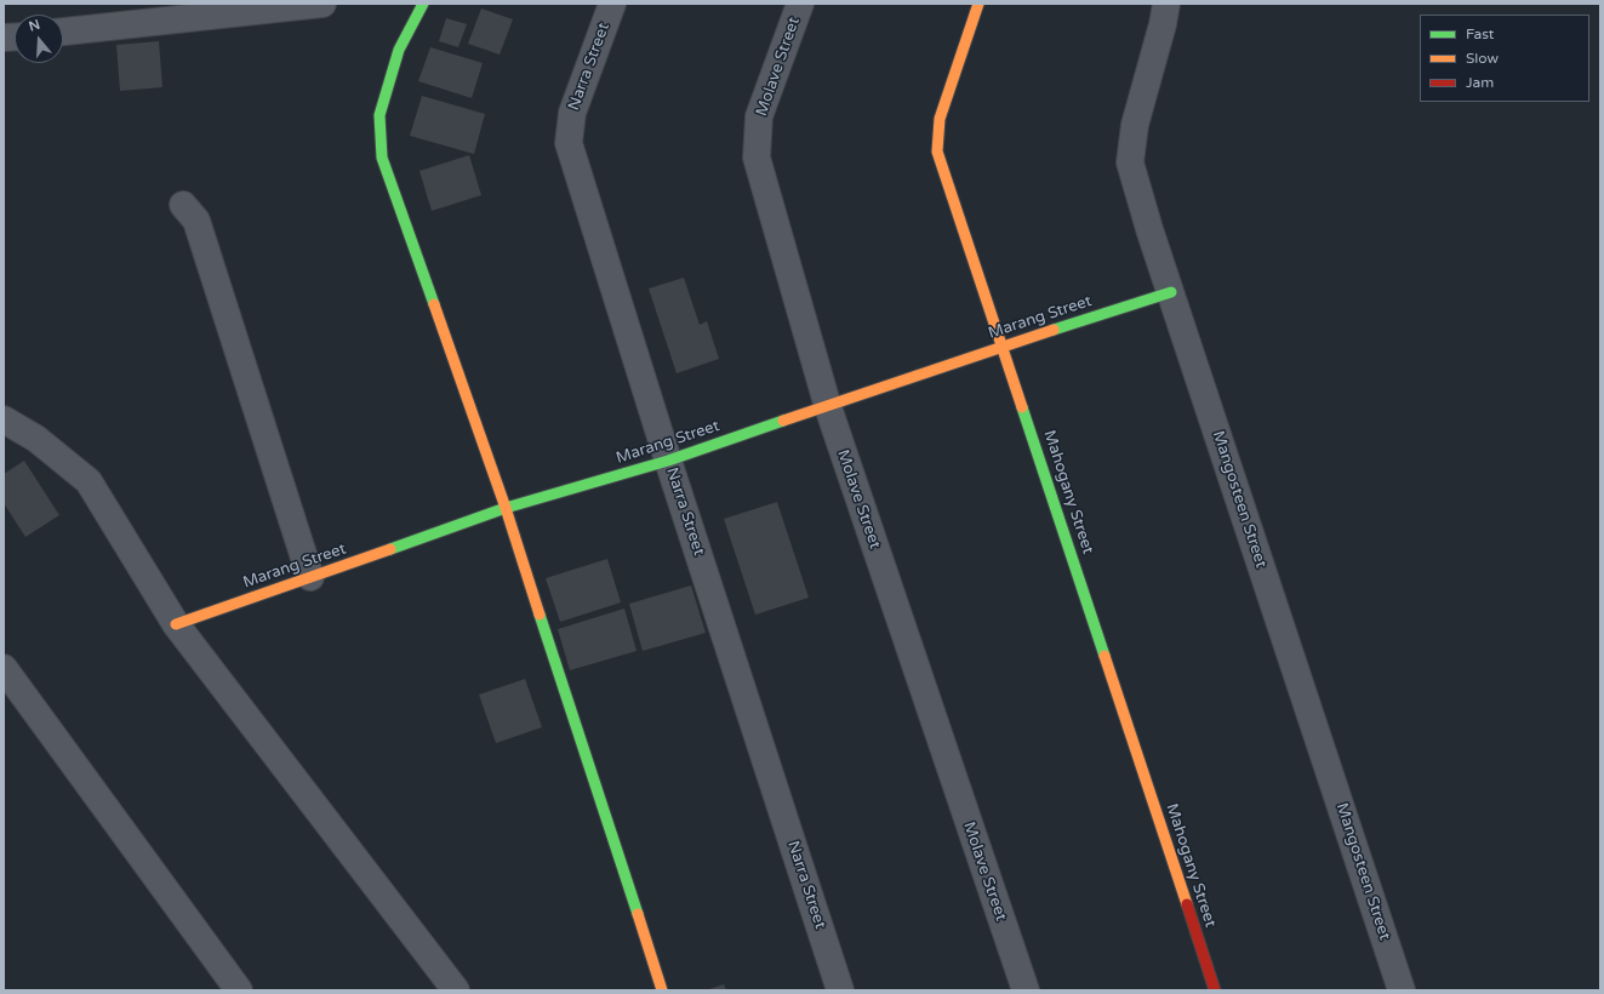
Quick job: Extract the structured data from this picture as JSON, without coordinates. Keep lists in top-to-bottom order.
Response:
{
  "streets": {
    "street": [
      "Narra Street",
      "Molave Street",
      "Marang Street",
      "Mahogany Street",
      "Mangosteen Street"
    ]
  },
  "crossings": [
    ["Narra Street", "Marang Street"],
    ["Molave Street", "Marang Street"],
    ["Marang Street", "Mahogany Street"],
    ["Marang Street", "Mangosteen Street"]
  ],
  "legend": ["Fast", "Slow", "Jam"],
  "north": "top"
}
